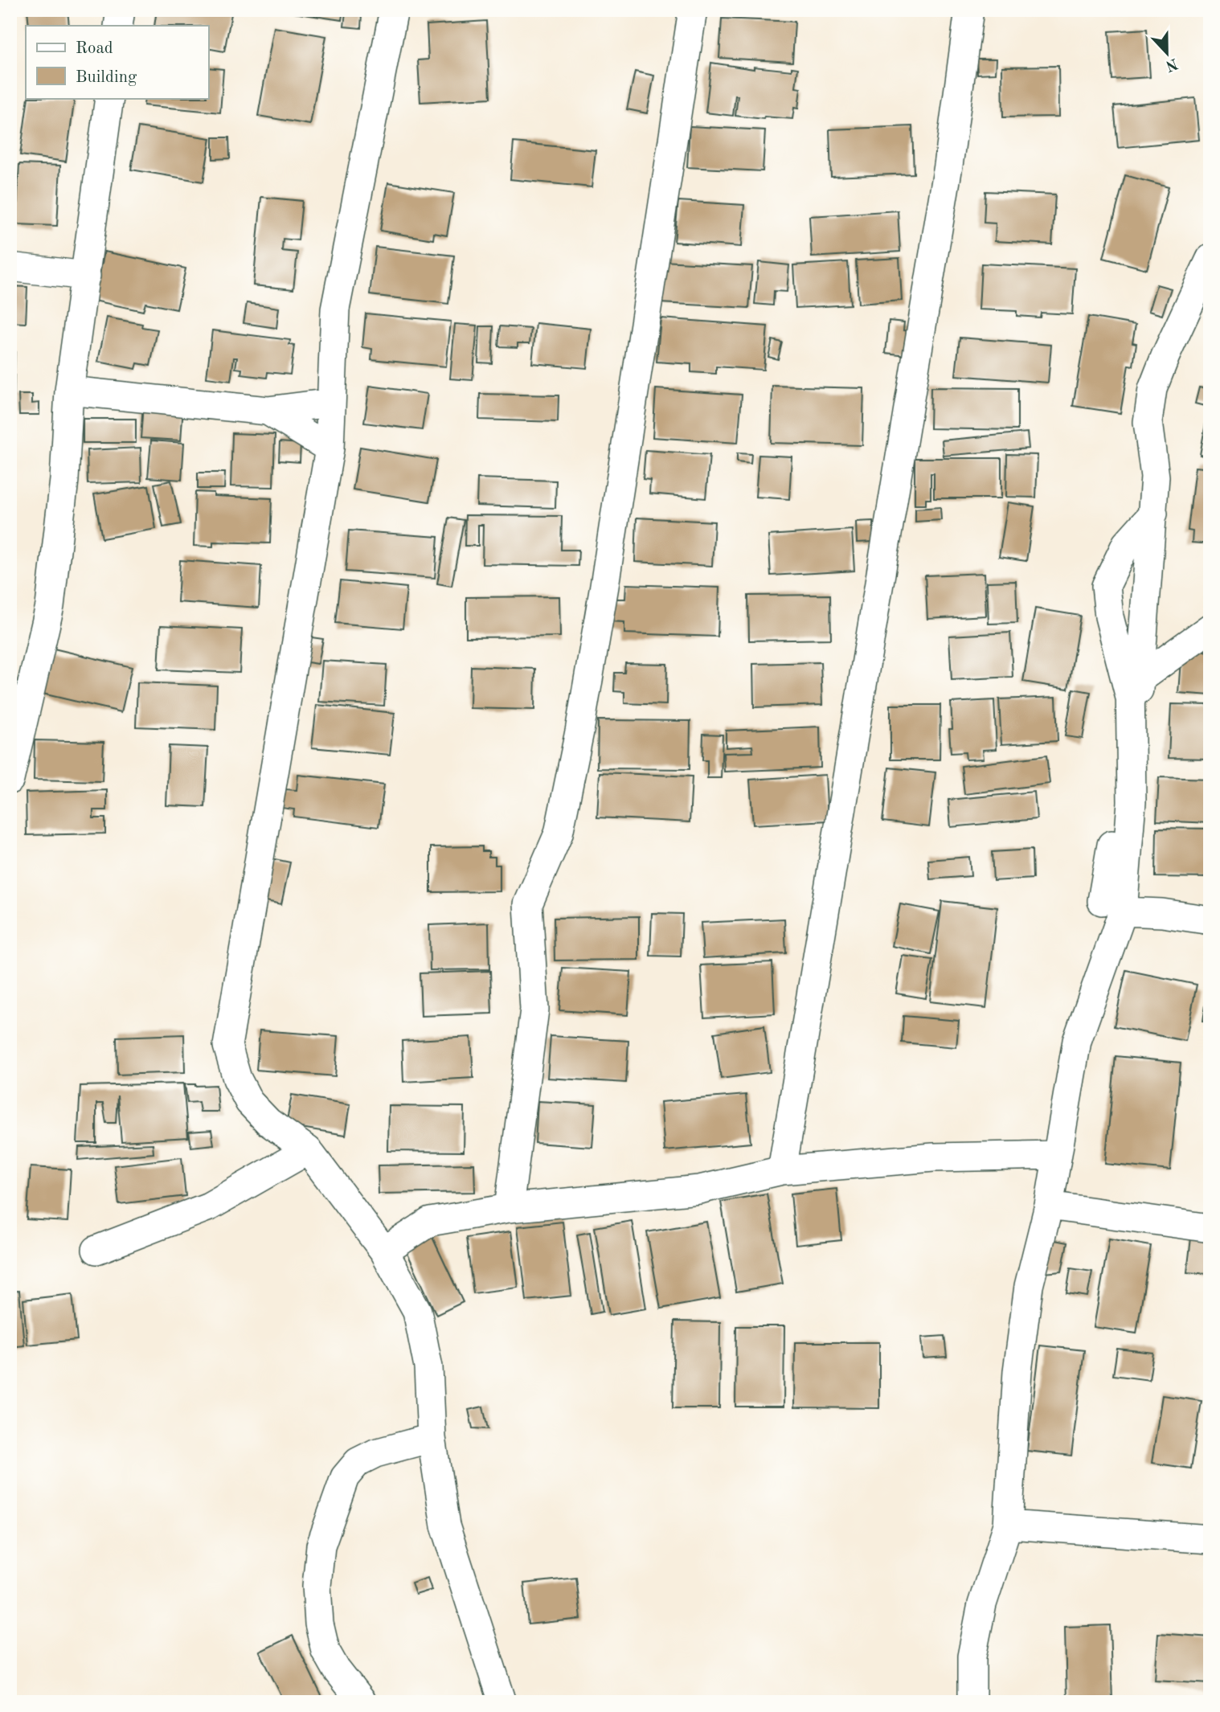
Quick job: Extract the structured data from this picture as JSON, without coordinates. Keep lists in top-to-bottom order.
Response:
{
  "legend": ["Road", "Building"],
  "north": "bottom"
}
